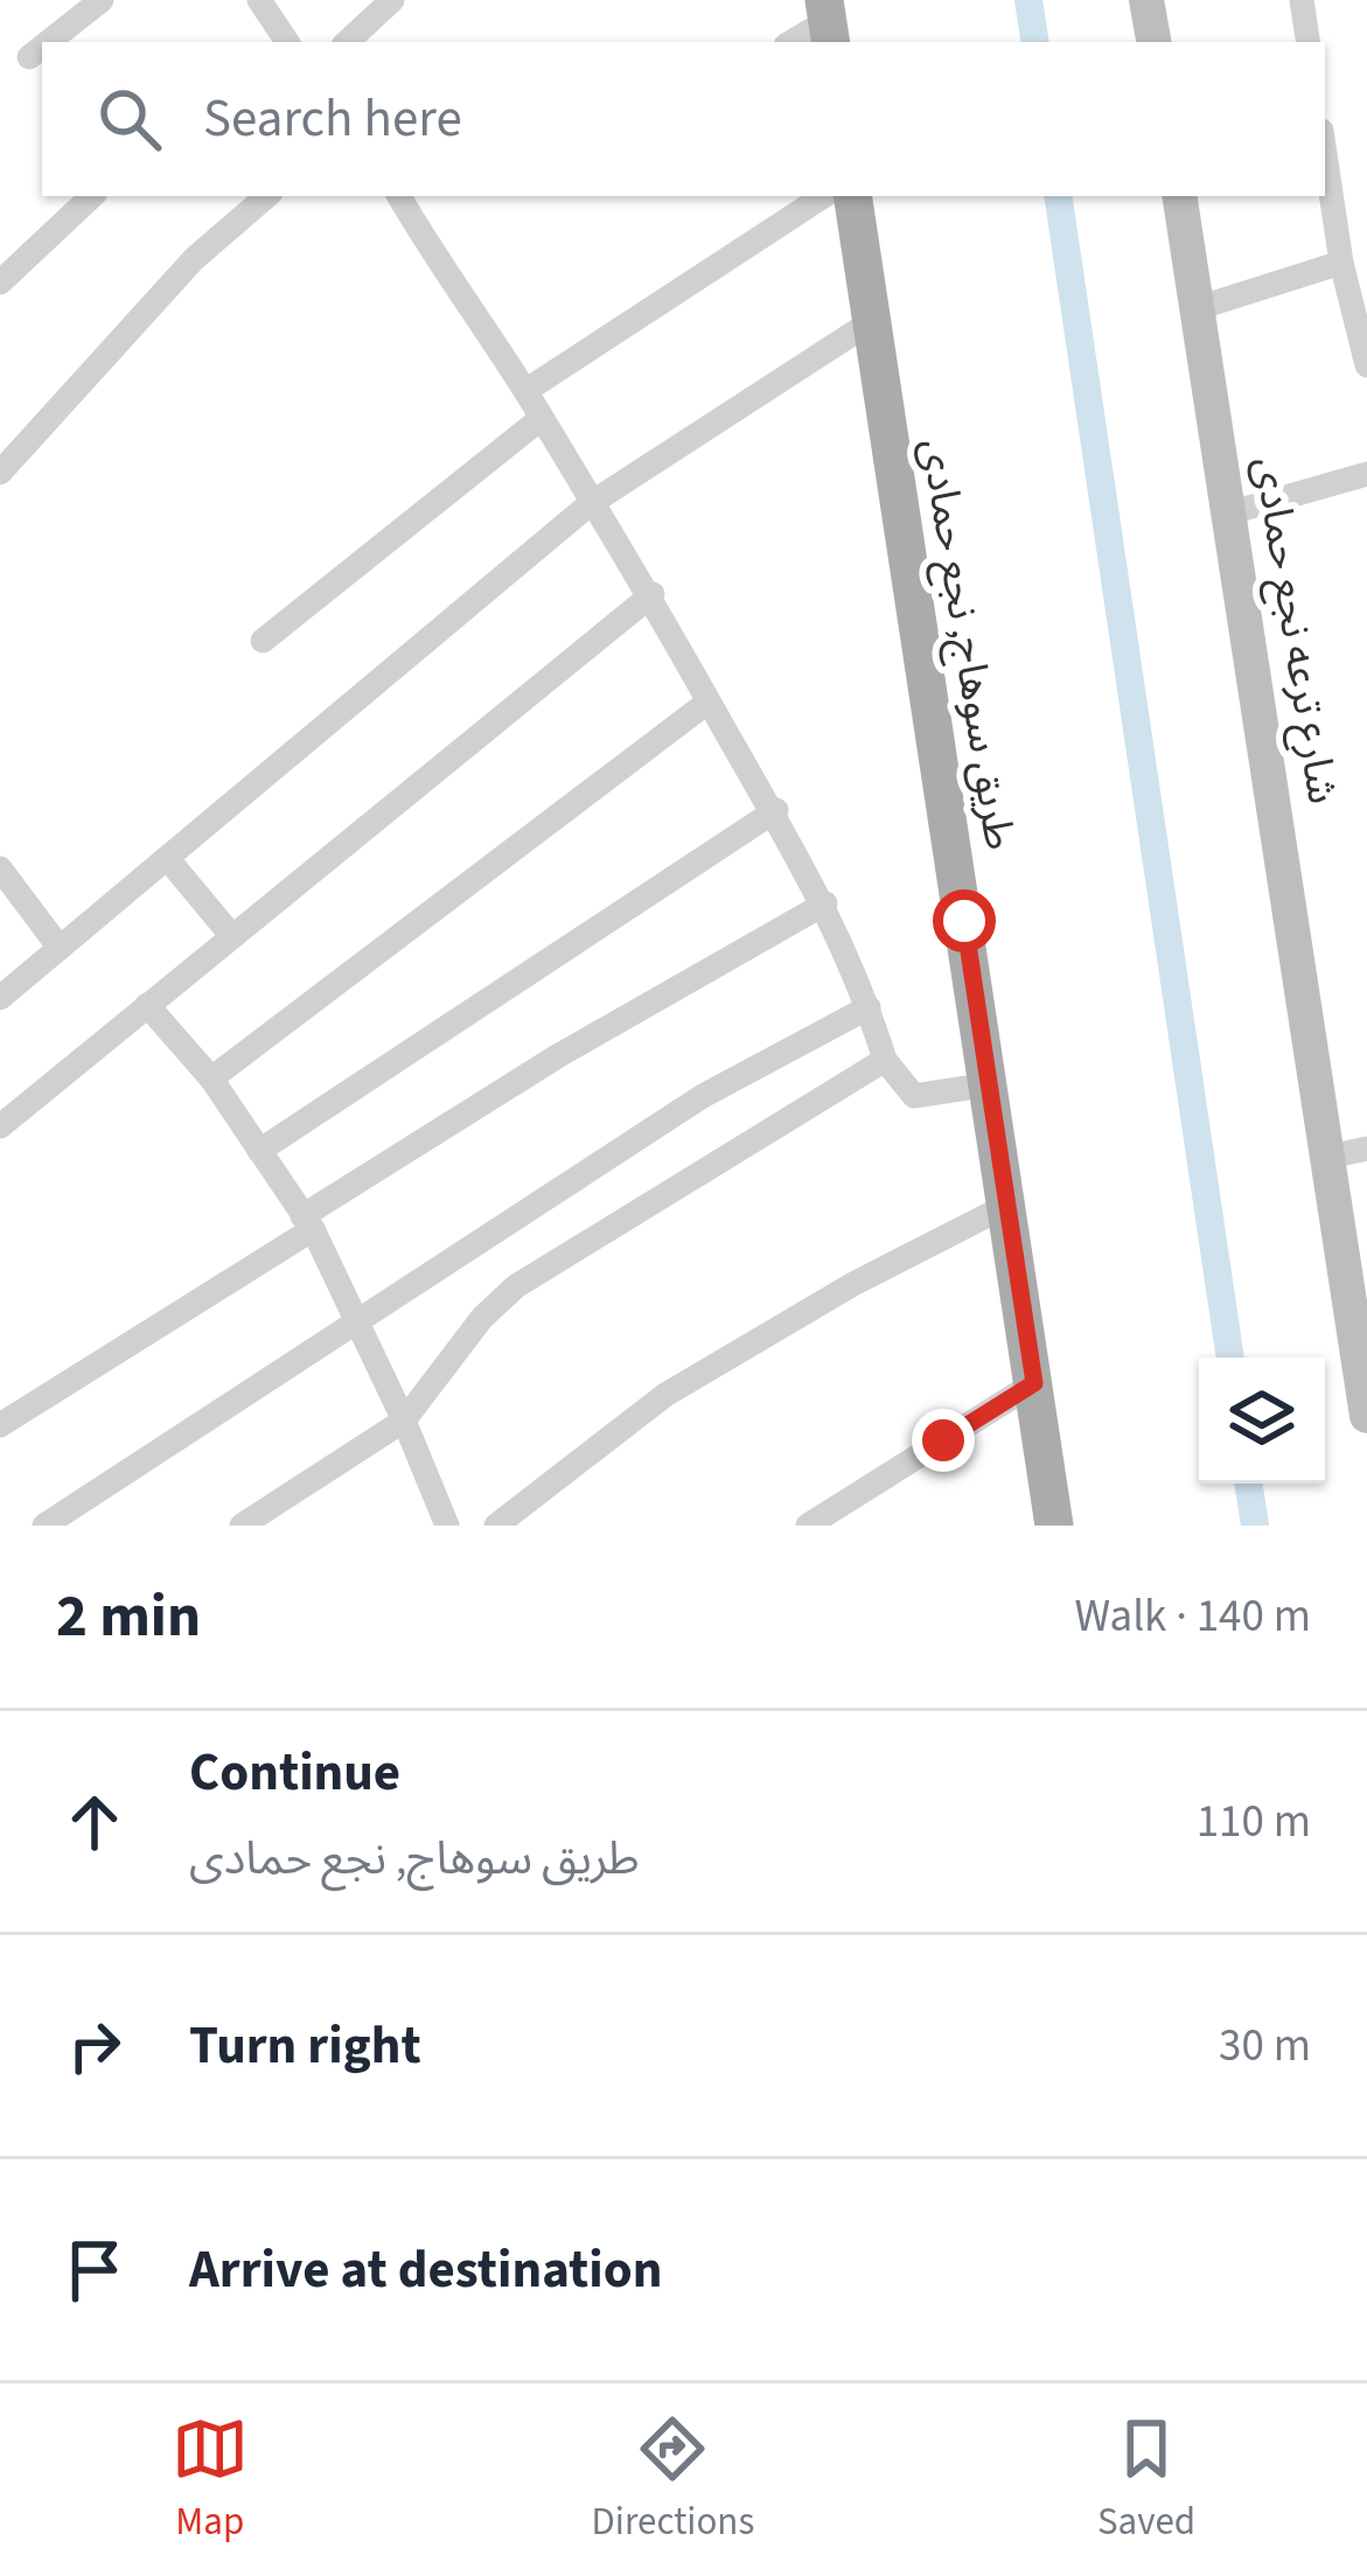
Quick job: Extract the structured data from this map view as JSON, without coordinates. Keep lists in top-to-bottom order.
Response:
{
  "streets": {
    "main road": ["طريق سوهاج, نجع حمادى"],
    "street": ["شارع ترعه نجع حمادى"]
  },
  "page": {
    "search": "Search here",
    "heading": ["2 min", "Walk · 140 m"],
    "list": [
      ["Continue", "طريق سوهاج, نجع حمادى", "110 m"],
      ["Turn right", "30 m"],
      "Arrive at destination"
    ],
    "nav": ["Map", "Directions", "Saved"]
  }
}
